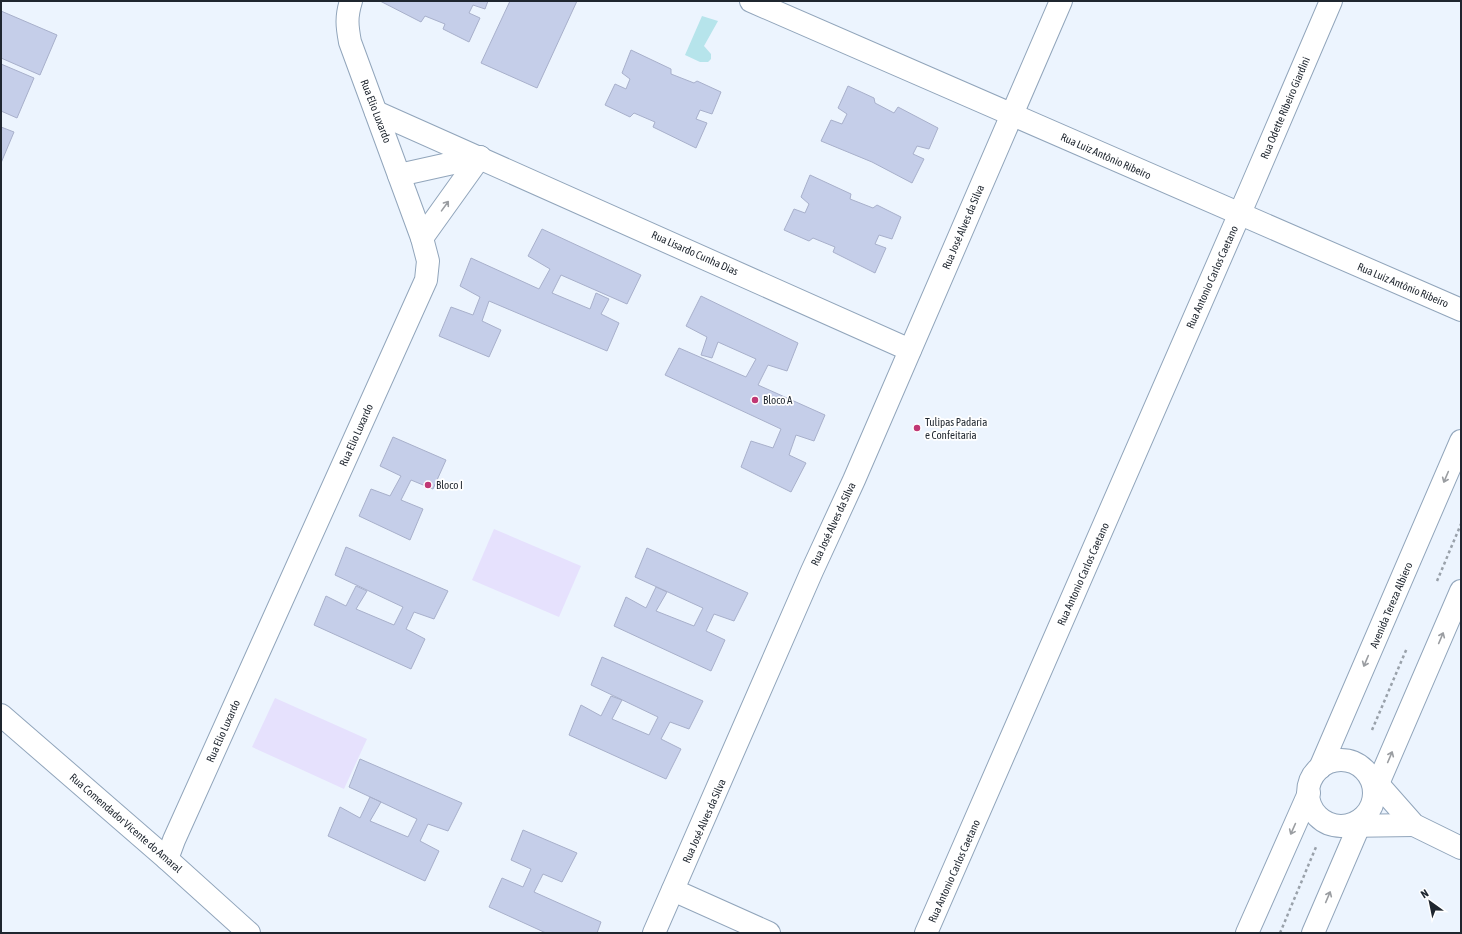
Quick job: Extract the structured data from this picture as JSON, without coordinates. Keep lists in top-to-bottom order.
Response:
{
  "streets": {
    "street": [
      "Rua Odette Ribeiro Giardini",
      "Rua Elio Luxardo",
      "Rua Luiz Antônio Ribeiro",
      "Rua José Alves da Silva",
      "Rua Lisardo Cunha Dias",
      "Rua Antonio Carlos Caetano",
      "Avenida Tereza Albiero",
      "Rua Comendador Vicente do Amaral"
    ]
  },
  "crossings": [
    ["Rua Odette Ribeiro Giardini", "Rua Luiz Antônio Ribeiro"],
    ["Rua Odette Ribeiro Giardini", "Rua Antonio Carlos Caetano"],
    ["Rua Elio Luxardo", "Rua Lisardo Cunha Dias"],
    ["Rua Elio Luxardo", "Rua Comendador Vicente do Amaral"],
    ["Rua Luiz Antônio Ribeiro", "Rua José Alves da Silva"],
    ["Rua Luiz Antônio Ribeiro", "Rua Antonio Carlos Caetano"],
    ["Rua José Alves da Silva", "Rua Lisardo Cunha Dias"]
  ],
  "places": ["Bloco A", "Tulipas Padaria e Confeitaria", "Bloco I"],
  "north": "top left"
}
